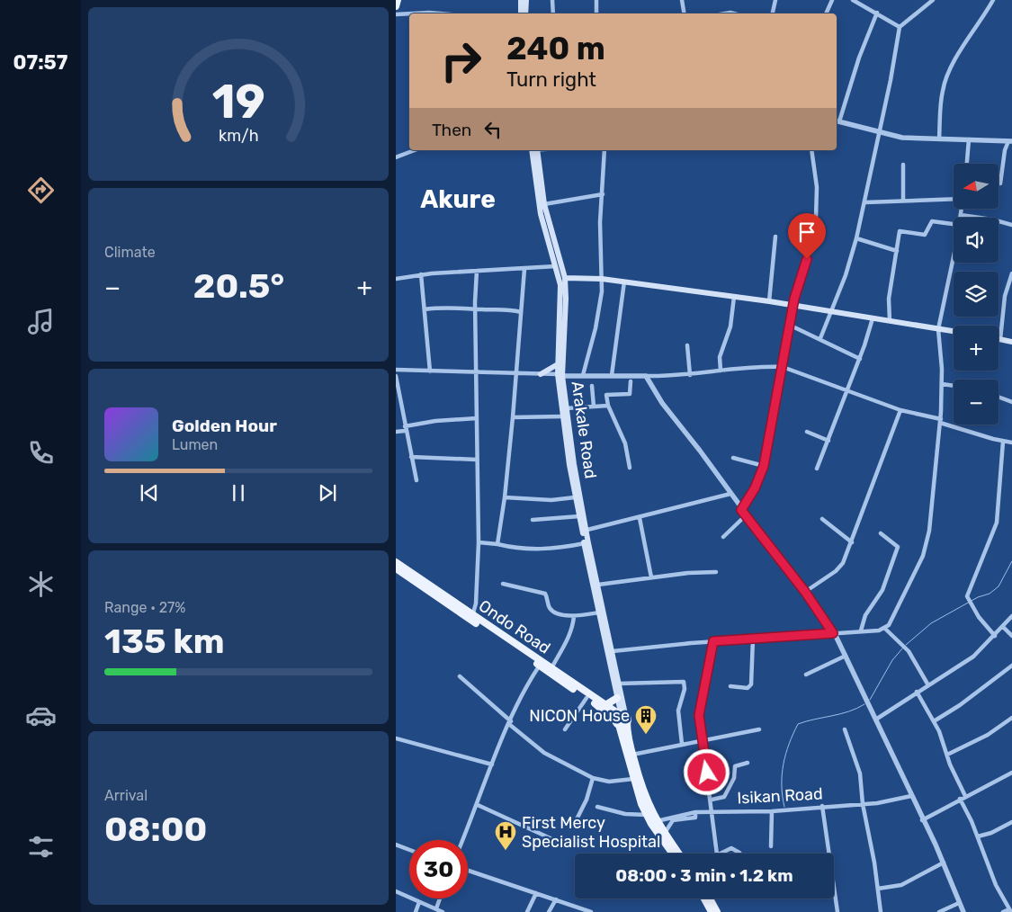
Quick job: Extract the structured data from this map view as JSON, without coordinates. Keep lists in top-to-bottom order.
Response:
{
  "streets": {
    "main road": ["Arakale Road", "Ondo Road"],
    "street": ["Isikan Road"]
  },
  "crossings": [
    ["Arakale Road", "Ondo Road"]
  ],
  "districts": ["Akure"],
  "places": {
    "building": ["NICON House"],
    "hospital": ["First Mercy Specialist Hospital"]
  },
  "north": "left",
  "page": {
    "tabs": "07:57",
    "turn": ["240 m", "Turn right"],
    "then": "Then",
    "map_buttons": ["+", "−"],
    "tile": [
      "Climate",
      ["Range · 27%", "135 km"],
      ["Arrival", "08:00"]
    ],
    "heat": ["−", "20.5°", "+"],
    "song": ["Golden Hour", "Lumen"],
    "limit": "30",
    "trip": "08:00 · 3 min · 1.2 km",
    "gauge": ["19", "km/h"]
  }
}
